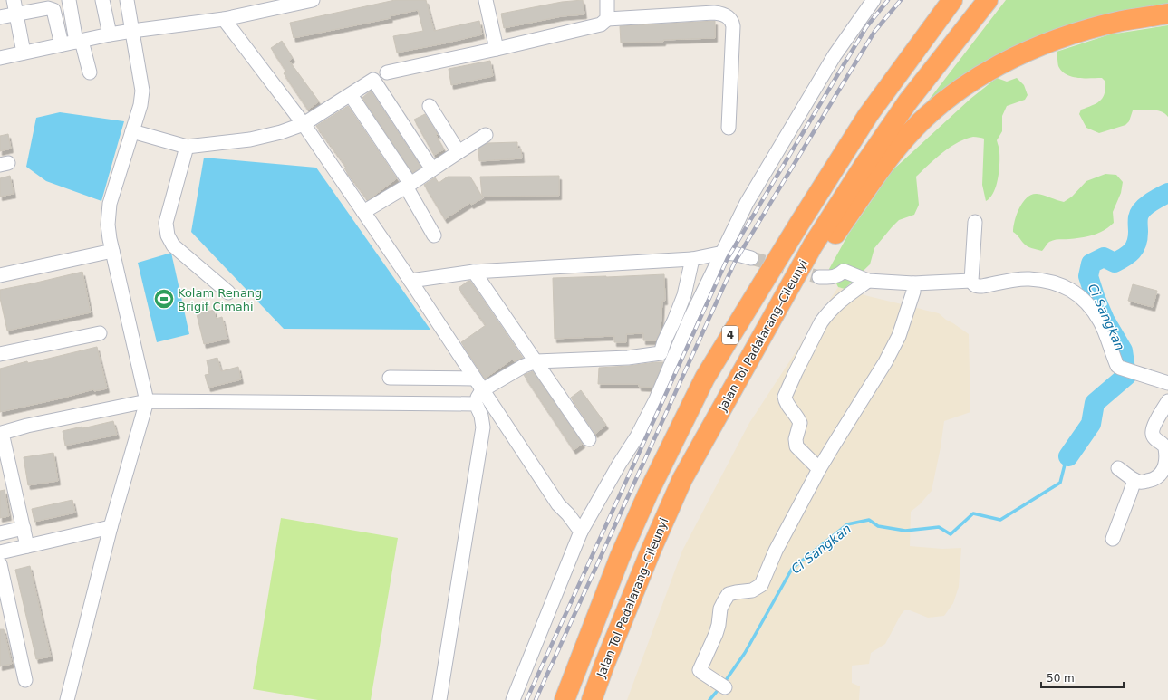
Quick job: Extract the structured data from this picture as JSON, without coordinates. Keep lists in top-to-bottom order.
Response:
{
  "streets": {
    "highway": ["4", "Jalan Tol Padalarang–Cileunyi"]
  },
  "water": ["Ci Sangkan"],
  "places": {
    "sports": ["Kolam Renang Brigif Cimahi"]
  },
  "scale_bar": "50 m"
}
